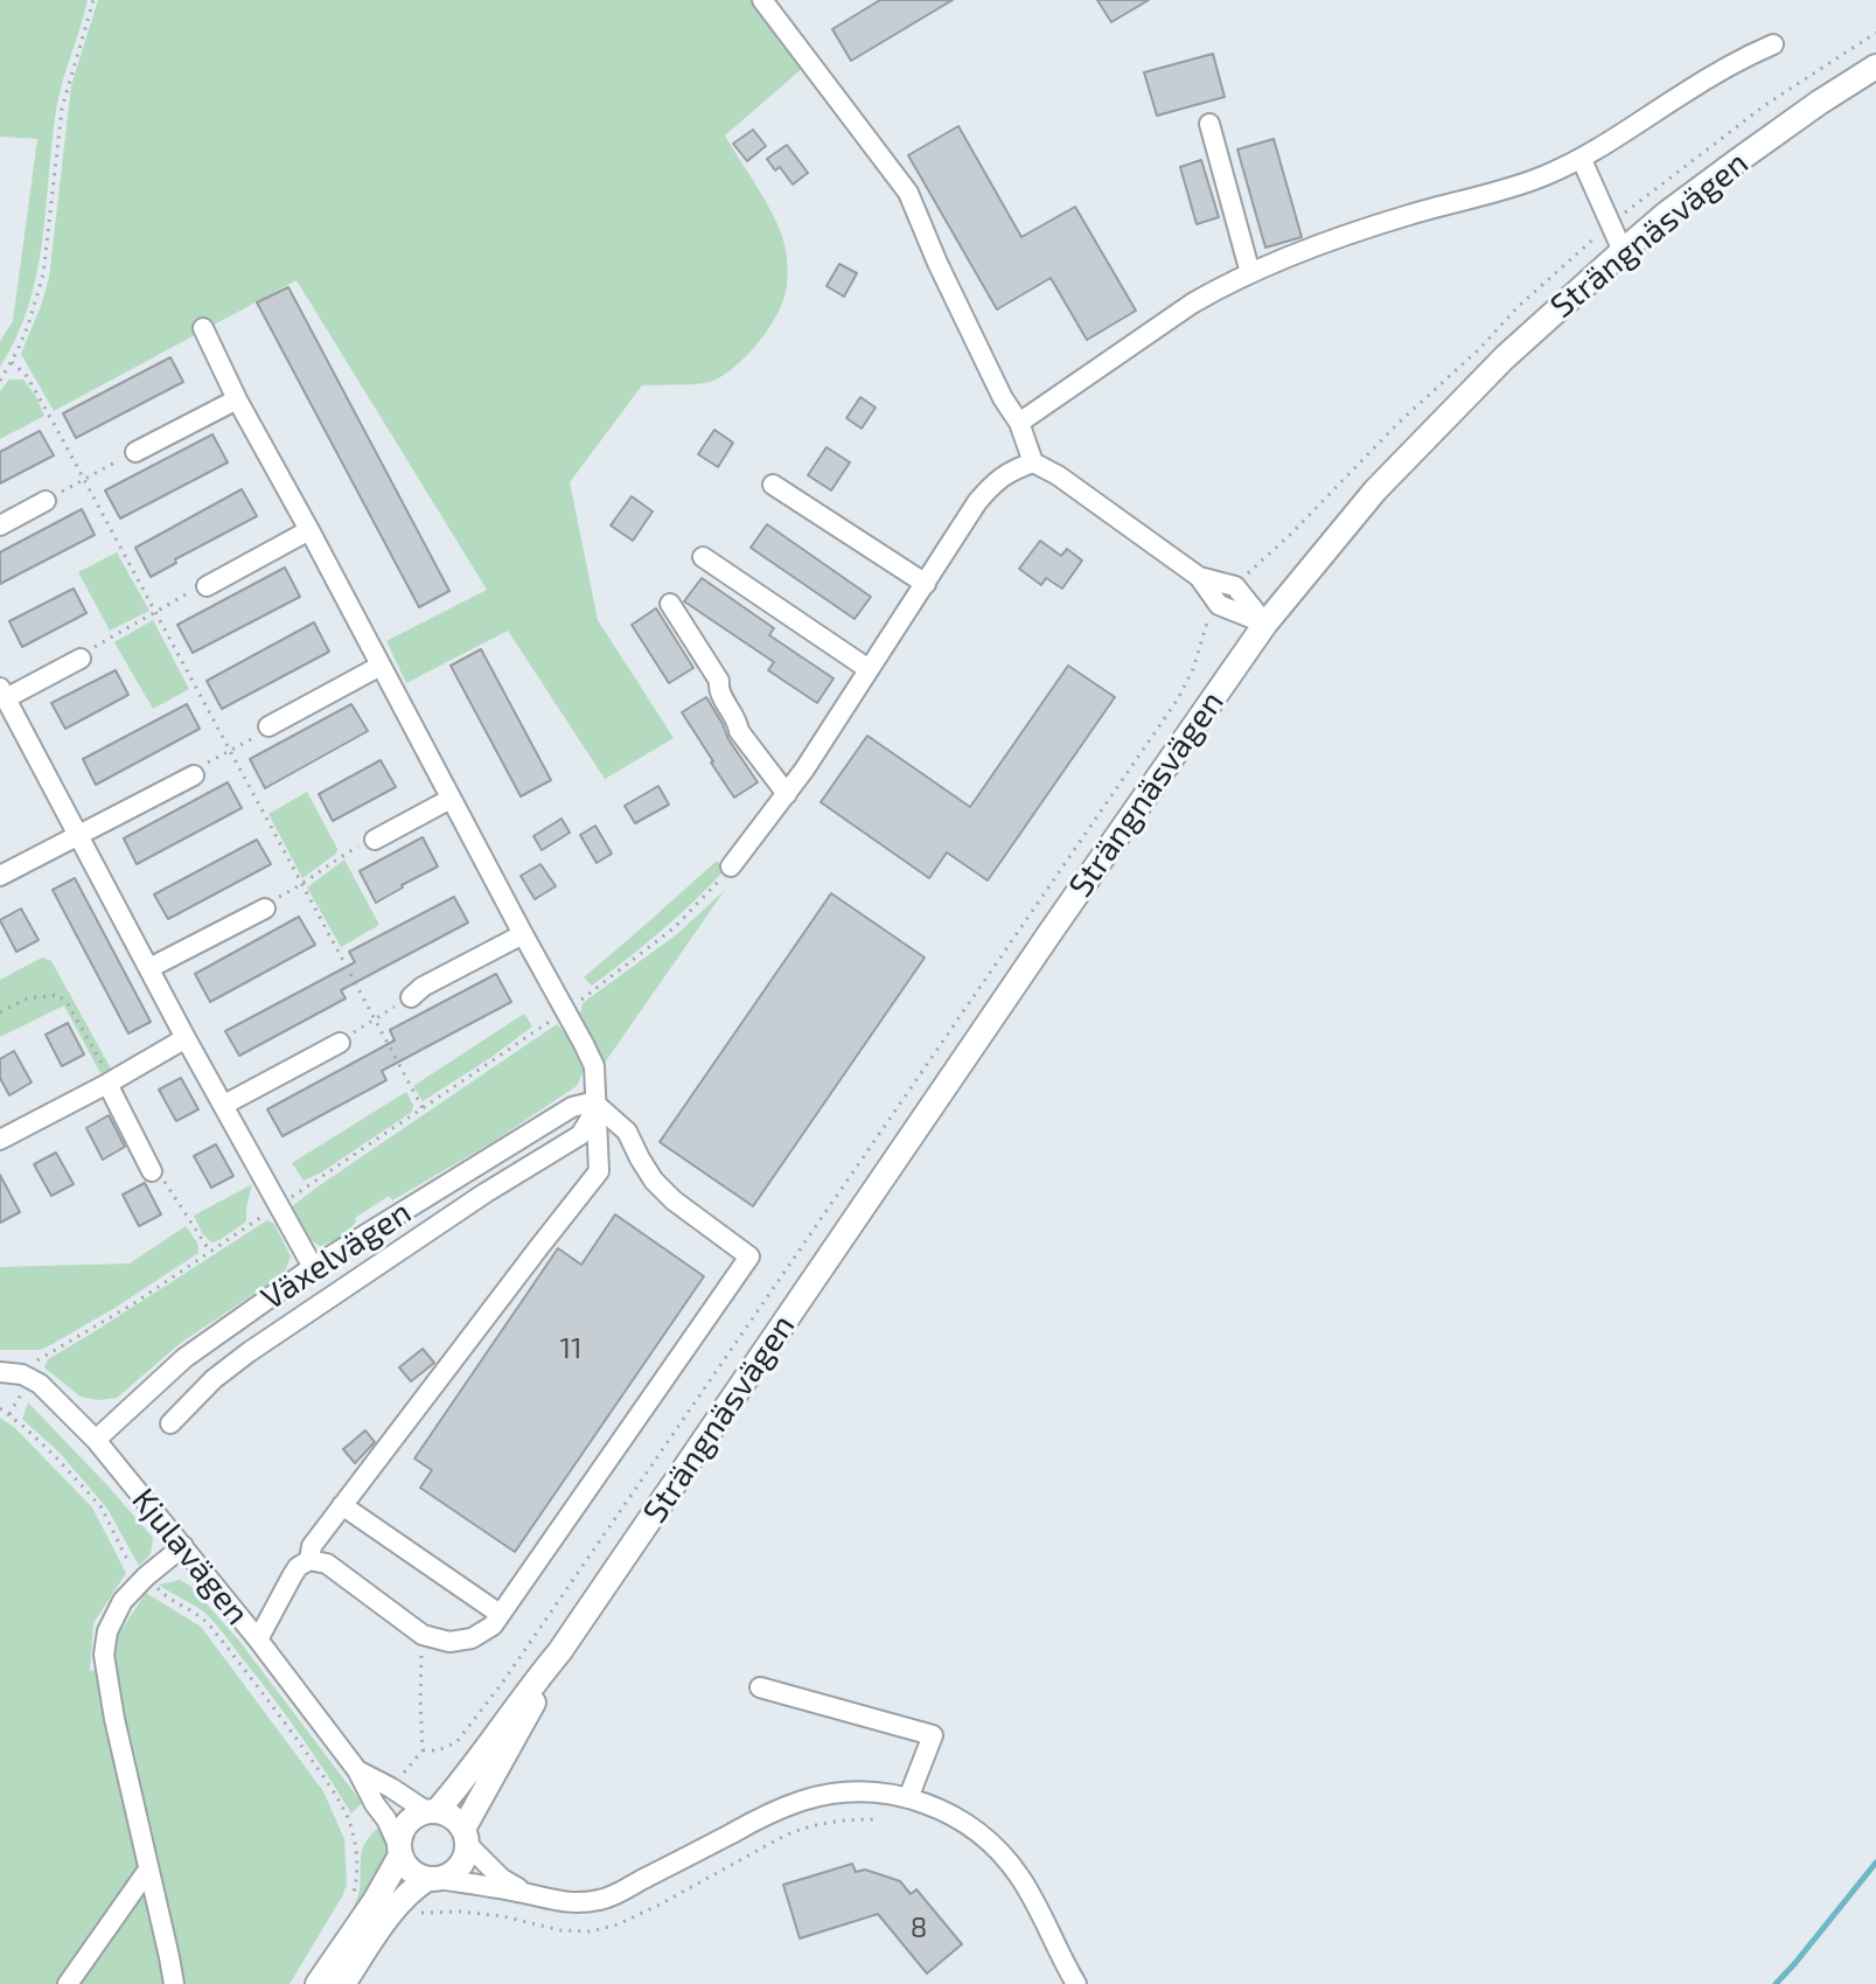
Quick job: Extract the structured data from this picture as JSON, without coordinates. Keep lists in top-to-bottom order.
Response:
{
  "streets": {
    "main road": ["Strängnäsvägen"],
    "street": ["Växelvägen", "Kjulavägen"]
  },
  "crossings": [
    ["Strängnäsvägen", "Kjulavägen"],
    ["Växelvägen", "Kjulavägen"]
  ],
  "house_numbers": ["11", "8"]
}
